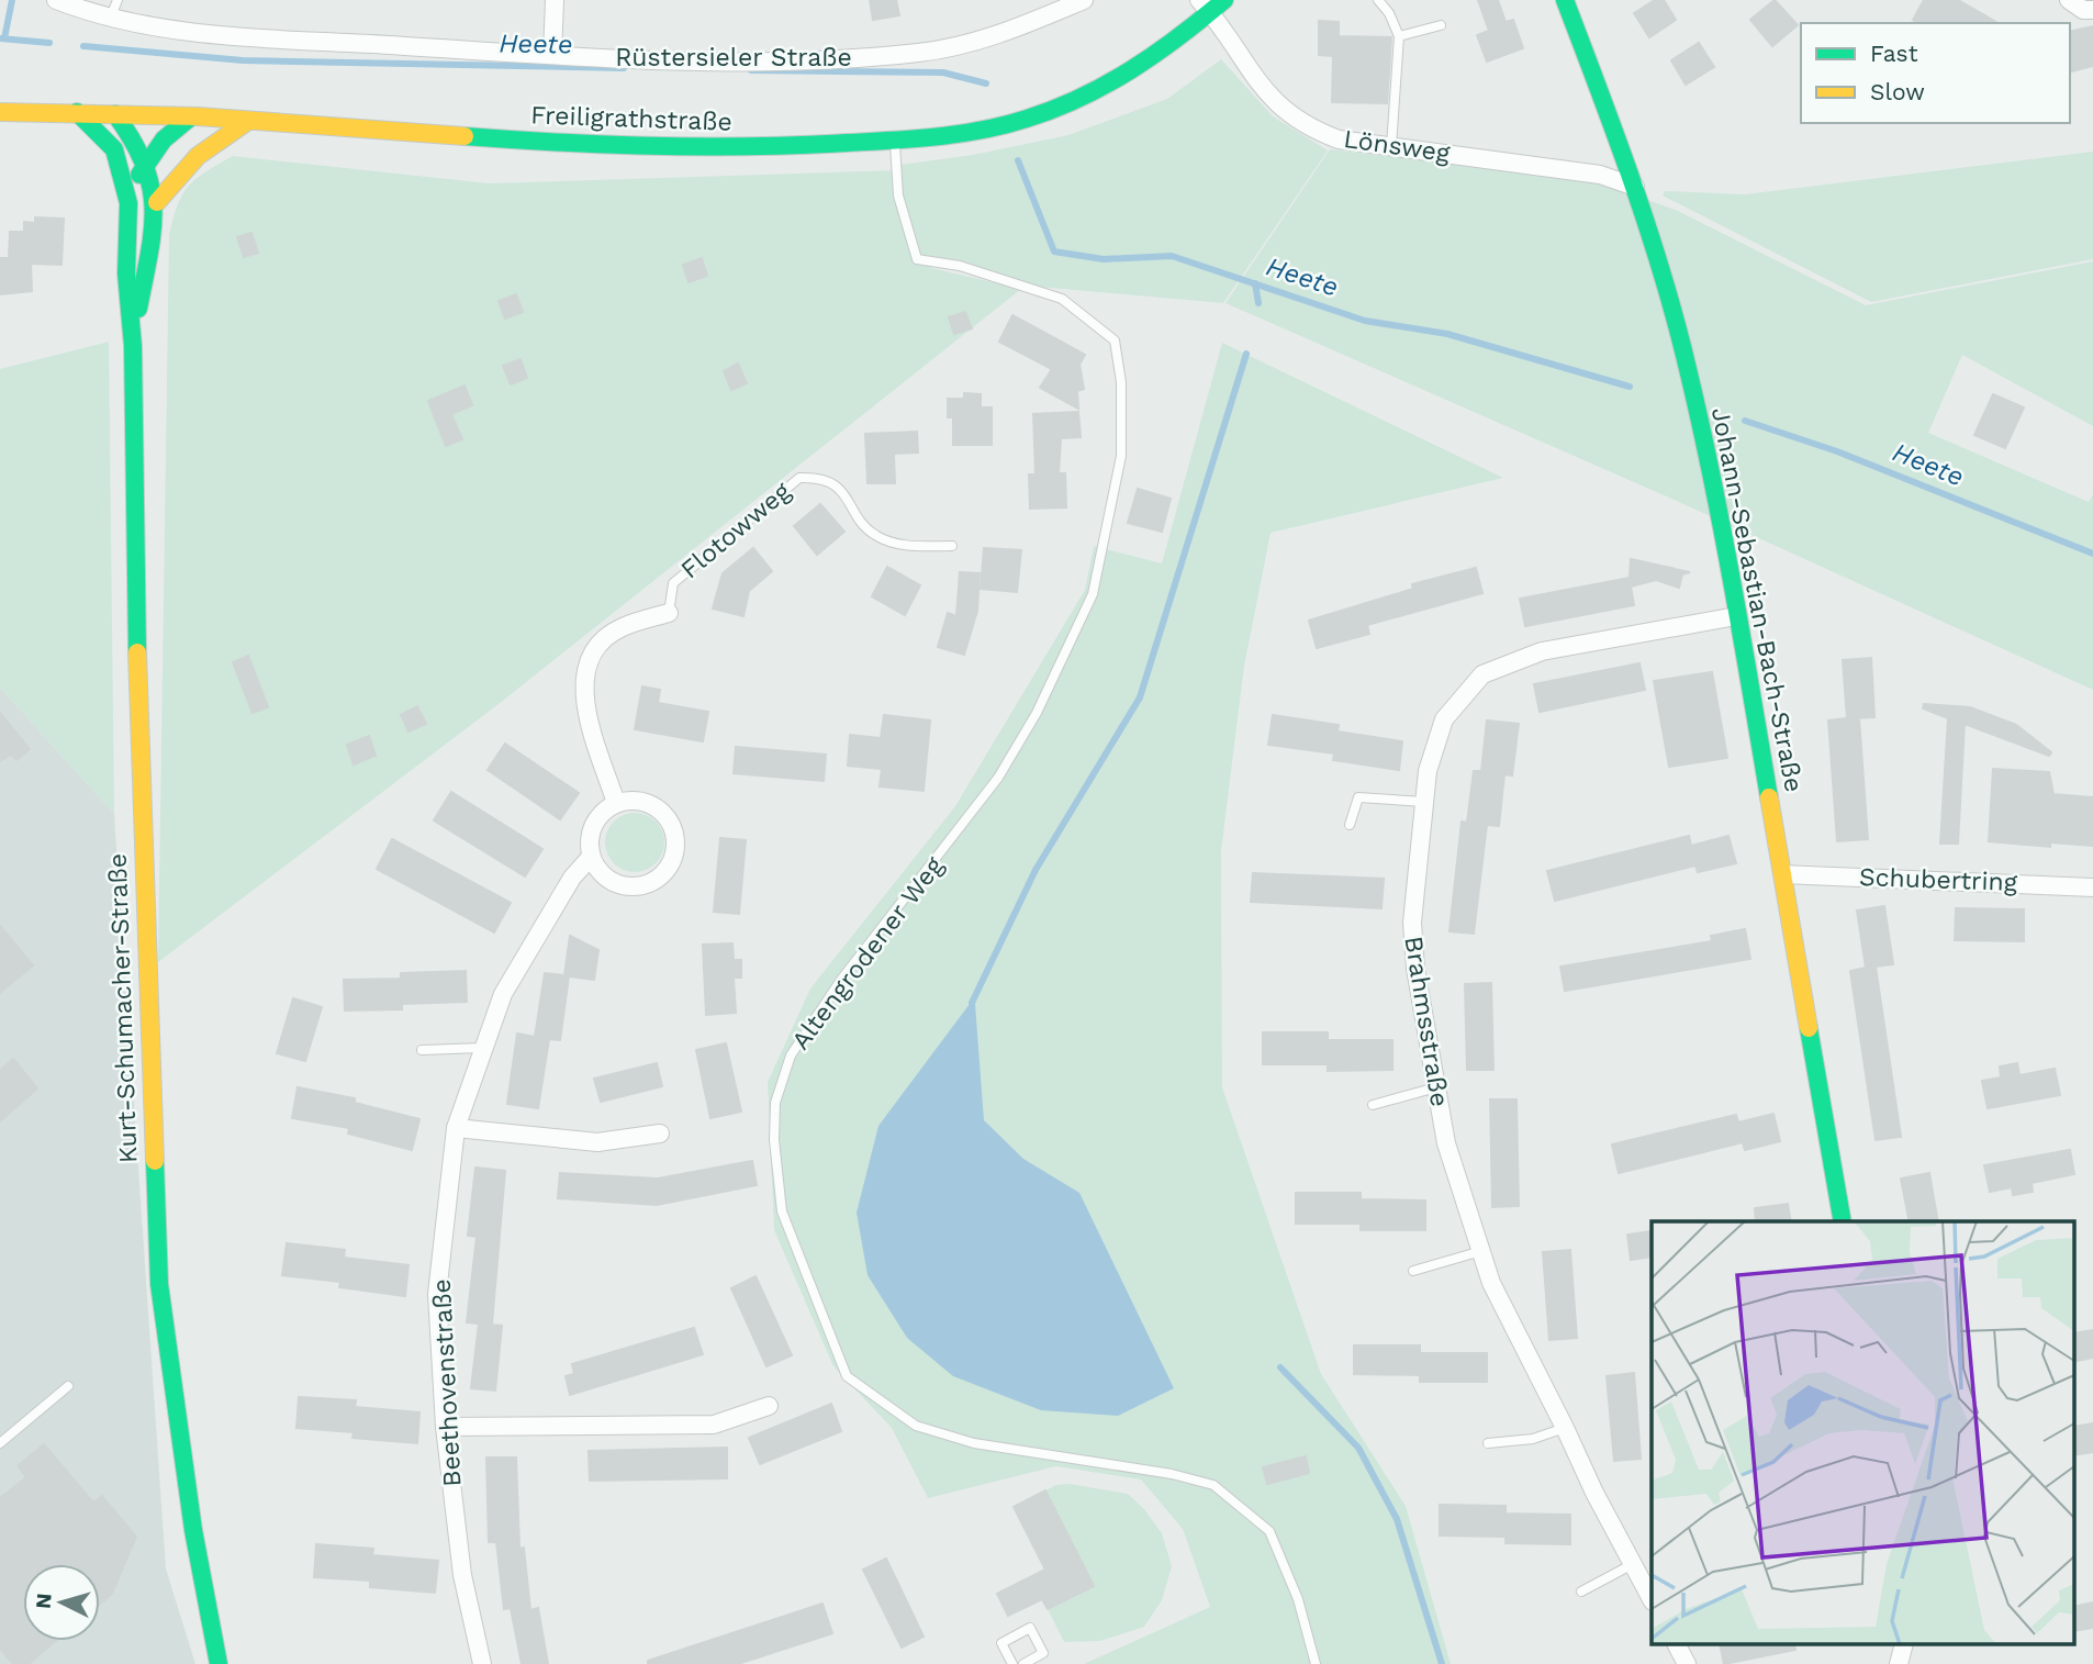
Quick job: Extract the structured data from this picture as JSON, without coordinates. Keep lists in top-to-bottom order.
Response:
{
  "streets": {
    "street": [
      "Rüstersieler Straße",
      "Freiligrathstraße",
      "Lönsweg",
      "Flotowweg",
      "Johann-Sebastian-Bach-Straße",
      "Schubertring",
      "Kurt-Schumacher-Straße",
      "Brahmsstraße",
      "Beethovenstraße"
    ],
    "lane": ["Altengrodener Weg"]
  },
  "crossings": [
    ["Freiligrathstraße", "Lönsweg"],
    ["Freiligrathstraße", "Altengrodener Weg"],
    ["Freiligrathstraße", "Kurt-Schumacher-Straße"],
    ["Lönsweg", "Johann-Sebastian-Bach-Straße"],
    ["Flotowweg", "Beethovenstraße"],
    ["Johann-Sebastian-Bach-Straße", "Schubertring"],
    ["Johann-Sebastian-Bach-Straße", "Brahmsstraße"]
  ],
  "water": ["Heete"],
  "legend": ["Fast", "Slow"],
  "north": "left"
}
